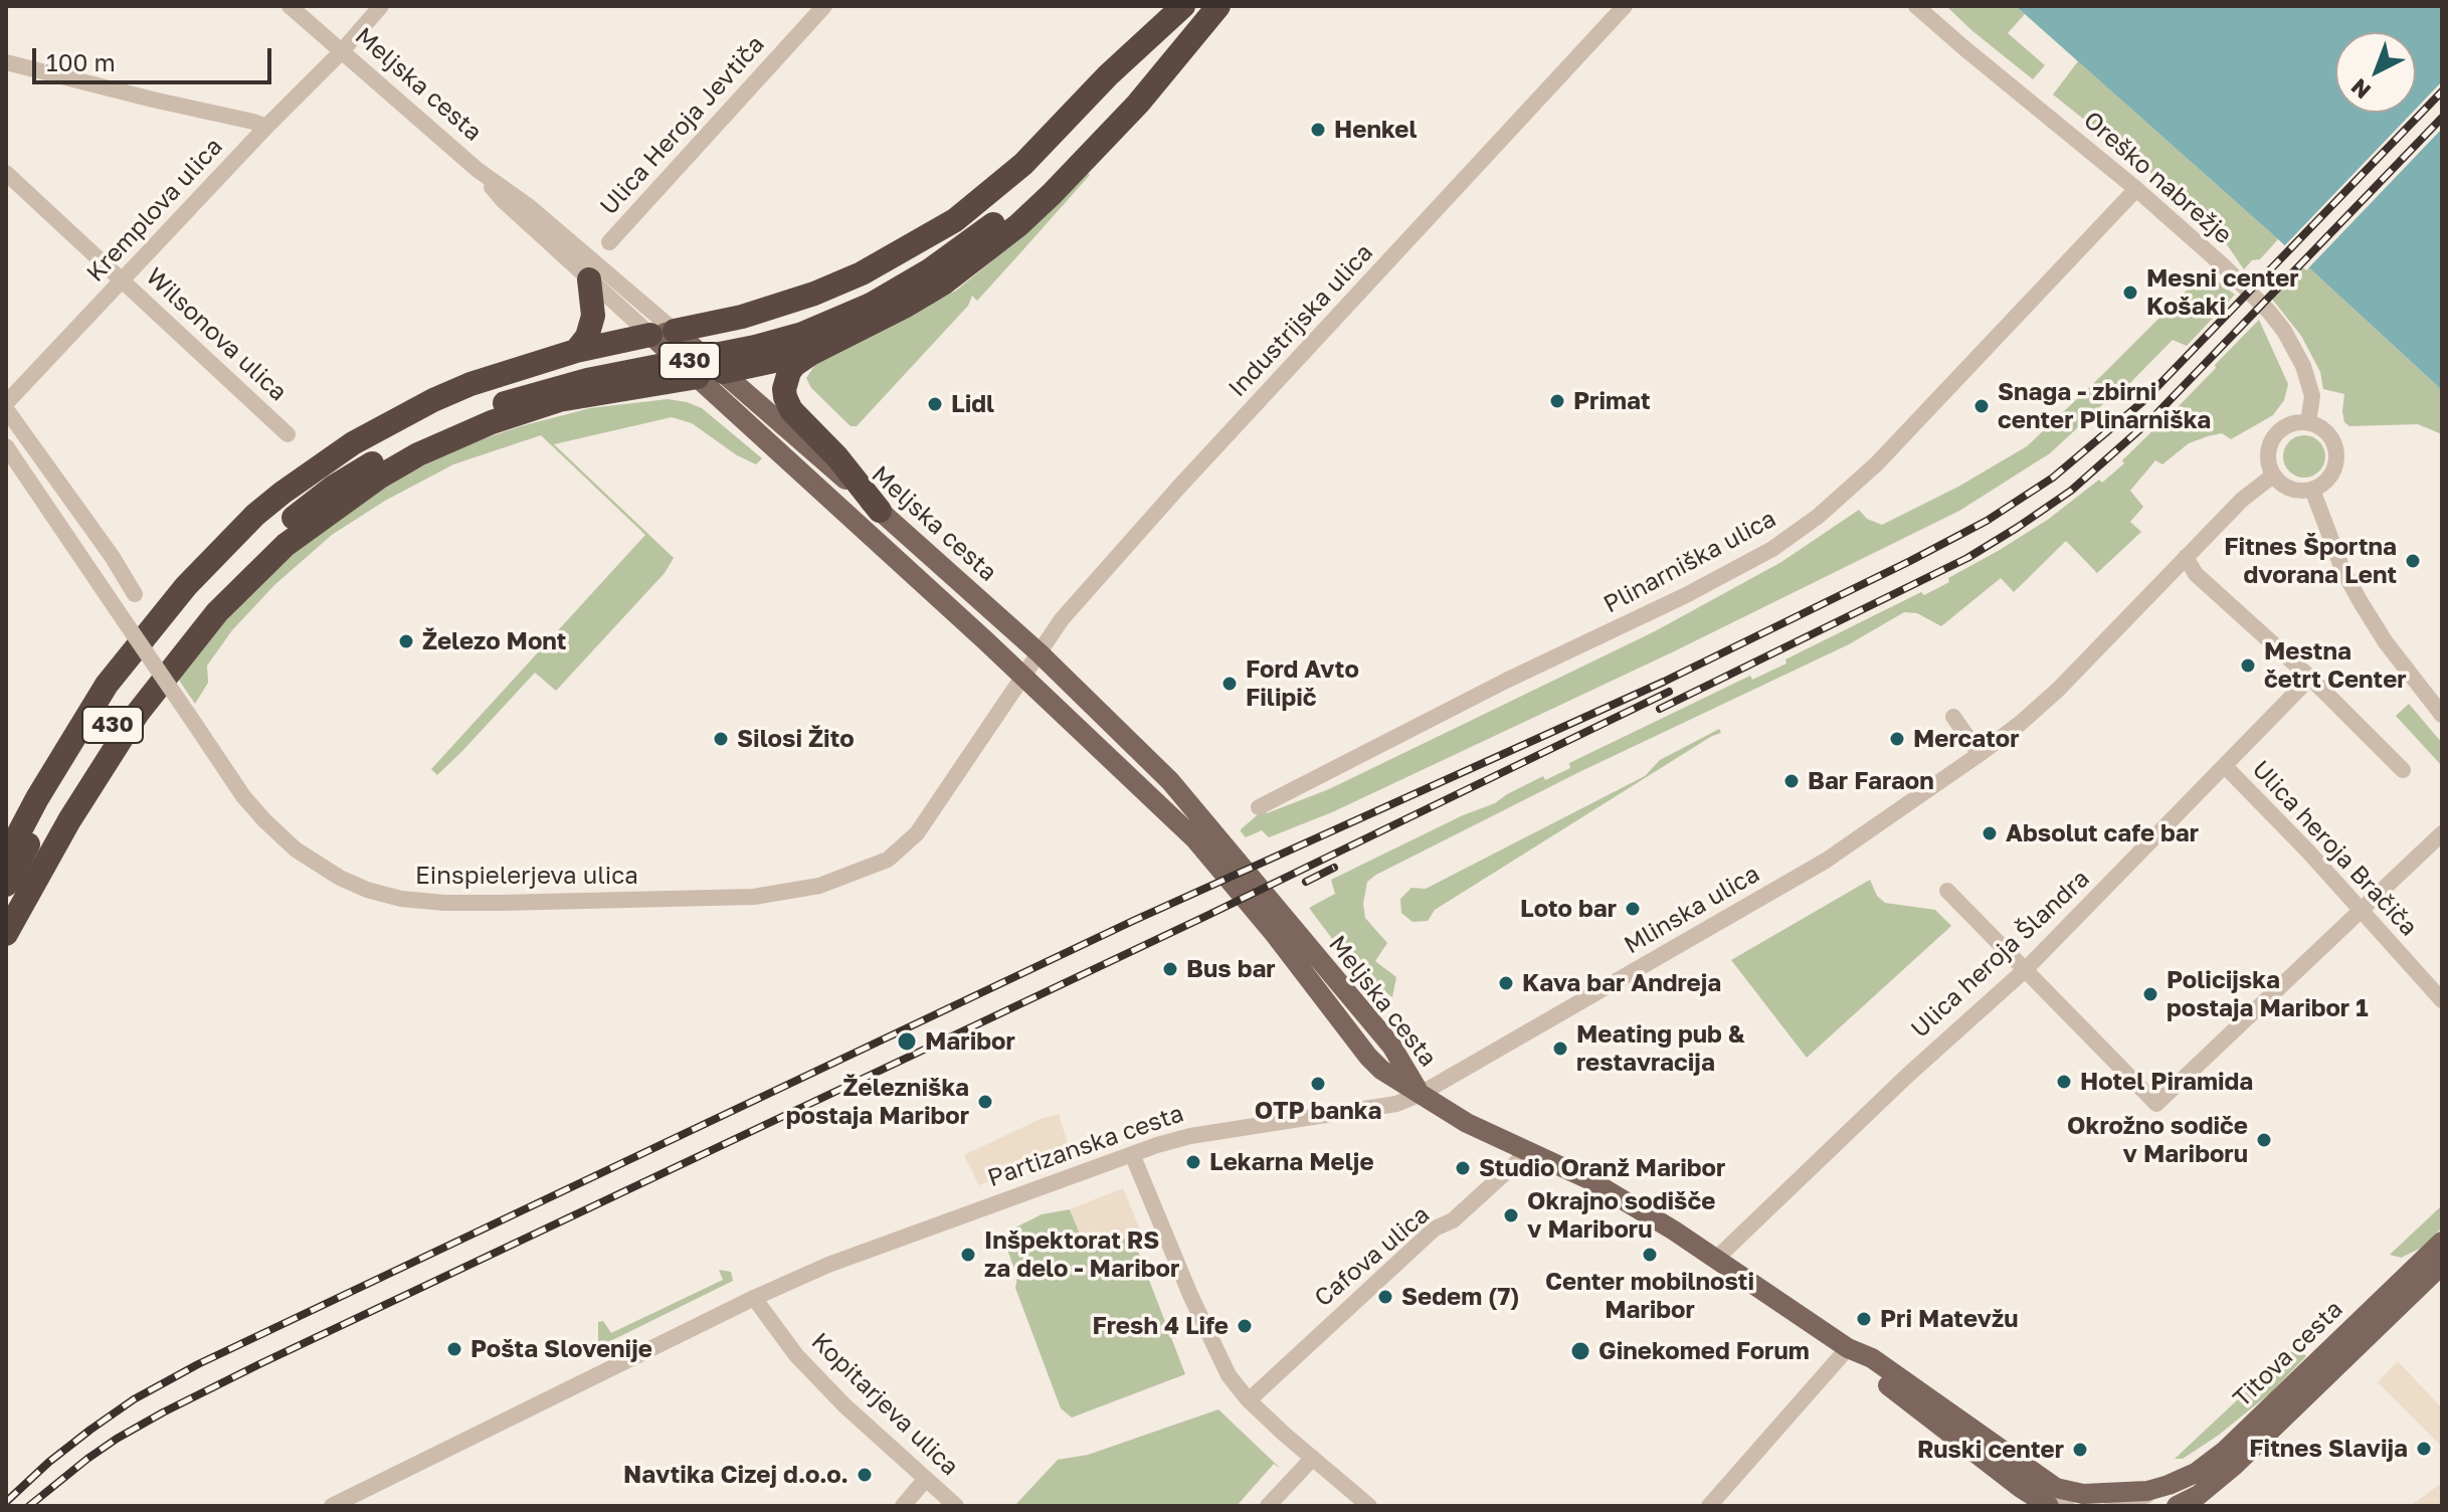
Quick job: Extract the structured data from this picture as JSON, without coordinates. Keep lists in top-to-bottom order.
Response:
{
  "streets": {
    "highway": ["430"],
    "main road": ["Meljska cesta", "Titova cesta"],
    "street": [
      "Ulica Heroja Jevtiča",
      "Oreško nabrežje",
      "Kremplova ulica",
      "Industrijska ulica",
      "Wilsonova ulica",
      "Plinarniška ulica",
      "Ulica heroja Bračiča",
      "Einspielerjeva ulica",
      "Mlinska ulica",
      "Ulica heroja Šlandra",
      "Partizanska cesta",
      "Cafova ulica",
      "Kopitarjeva ulica"
    ]
  },
  "crossings": [
    ["Meljska cesta", "Kremplova ulica"],
    ["Meljska cesta", "Industrijska ulica"],
    ["Meljska cesta", "Einspielerjeva ulica"],
    ["Meljska cesta", "Mlinska ulica"],
    ["Meljska cesta", "Partizanska cesta"],
    ["Oreško nabrežje", "Plinarniška ulica"],
    ["Oreško nabrežje", "Mlinska ulica"],
    ["Kremplova ulica", "Wilsonova ulica"],
    ["Industrijska ulica", "Einspielerjeva ulica"],
    ["Ulica heroja Bračiča", "Ulica heroja Šlandra"],
    ["Mlinska ulica", "Partizanska cesta"],
    ["Partizanska cesta", "Kopitarjeva ulica"]
  ],
  "places": [
    "Henkel",
    "Mesni center Košaki",
    "Primat",
    "Lidl",
    "Snaga - zbirni center Plinarniška",
    "Fitnes Športna dvorana Lent",
    "Železo Mont",
    "Mestna četrt Center",
    "Ford Avto Filipič",
    "Silosi Žito",
    "Mercator",
    "Bar Faraon",
    "Absolut cafe bar",
    "Loto bar",
    "Bus bar",
    "Kava bar Andreja",
    "Policijska postaja Maribor 1",
    "Maribor",
    "Meating pub & restavracija",
    "Hotel Piramida",
    "OTP banka",
    "Železniška postaja Maribor",
    "Okrožno sodiče v Mariboru",
    "Lekarna Melje",
    "Studio Oranž Maribor",
    "Okrajno sodišče v Mariboru",
    "Inšpektorat RS za delo - Maribor",
    "Center mobilnosti Maribor",
    "Sedem (7)",
    "Pri Matevžu",
    "Fresh 4 Life",
    "Pošta Slovenije",
    "Ginekomed Forum",
    "Fitnes Slavija",
    "Ruski center",
    "Navtika Cizej d.o.o."
  ],
  "scale_bar": "100 m",
  "north": "bottom left"
}
